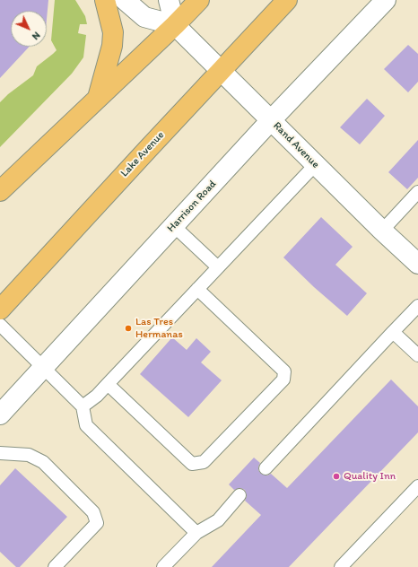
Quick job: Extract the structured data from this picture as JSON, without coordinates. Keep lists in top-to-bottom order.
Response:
{
  "streets": {
    "main road": ["Lake Avenue"],
    "street": ["Rand Avenue", "Harrison Road"]
  },
  "crossings": [
    ["Rand Avenue", "Lake Avenue"],
    ["Rand Avenue", "Harrison Road"]
  ],
  "places": ["Las Tres Hermanas", "Quality Inn"],
  "north": "bottom right"
}
